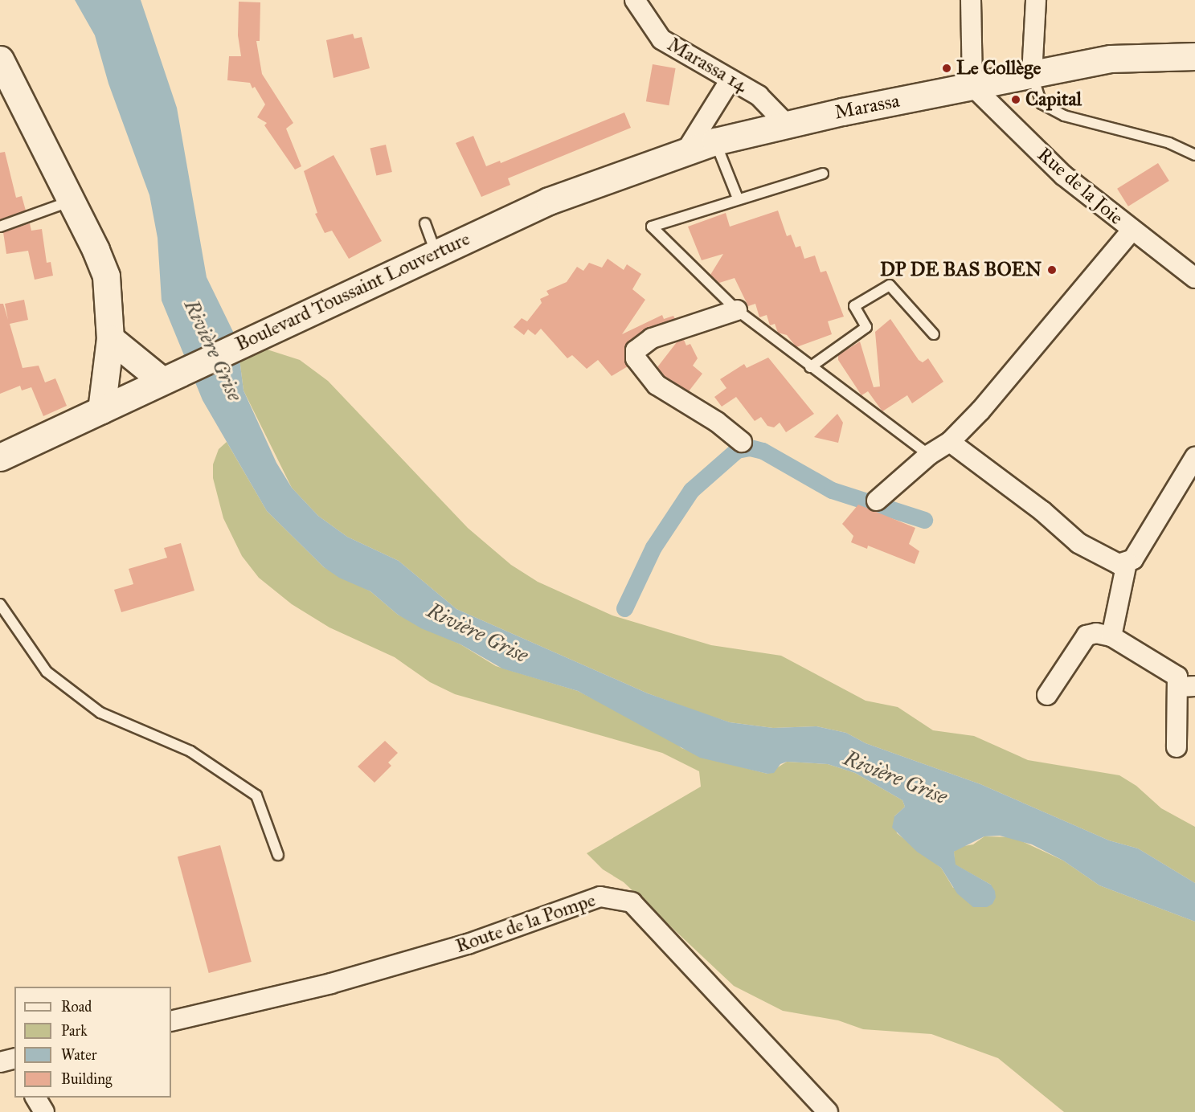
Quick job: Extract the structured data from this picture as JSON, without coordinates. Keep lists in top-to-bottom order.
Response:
{
  "streets": {
    "main road": ["Marassa", "Boulevard Toussaint Louverture"],
    "street": ["Marassa 14", "Rue de la Joie", "Route de la Pompe"]
  },
  "crossings": [
    ["Marassa 14", "Marassa"],
    ["Marassa", "Rue de la Joie"],
    ["Marassa", "Boulevard Toussaint Louverture"]
  ],
  "water": ["Rivière Grise"],
  "places": ["Le Collège", "Capital", "DP DE BAS BOEN"],
  "legend": [
    "Road",
    "Park",
    "Water",
    "Building"
  ]
}
